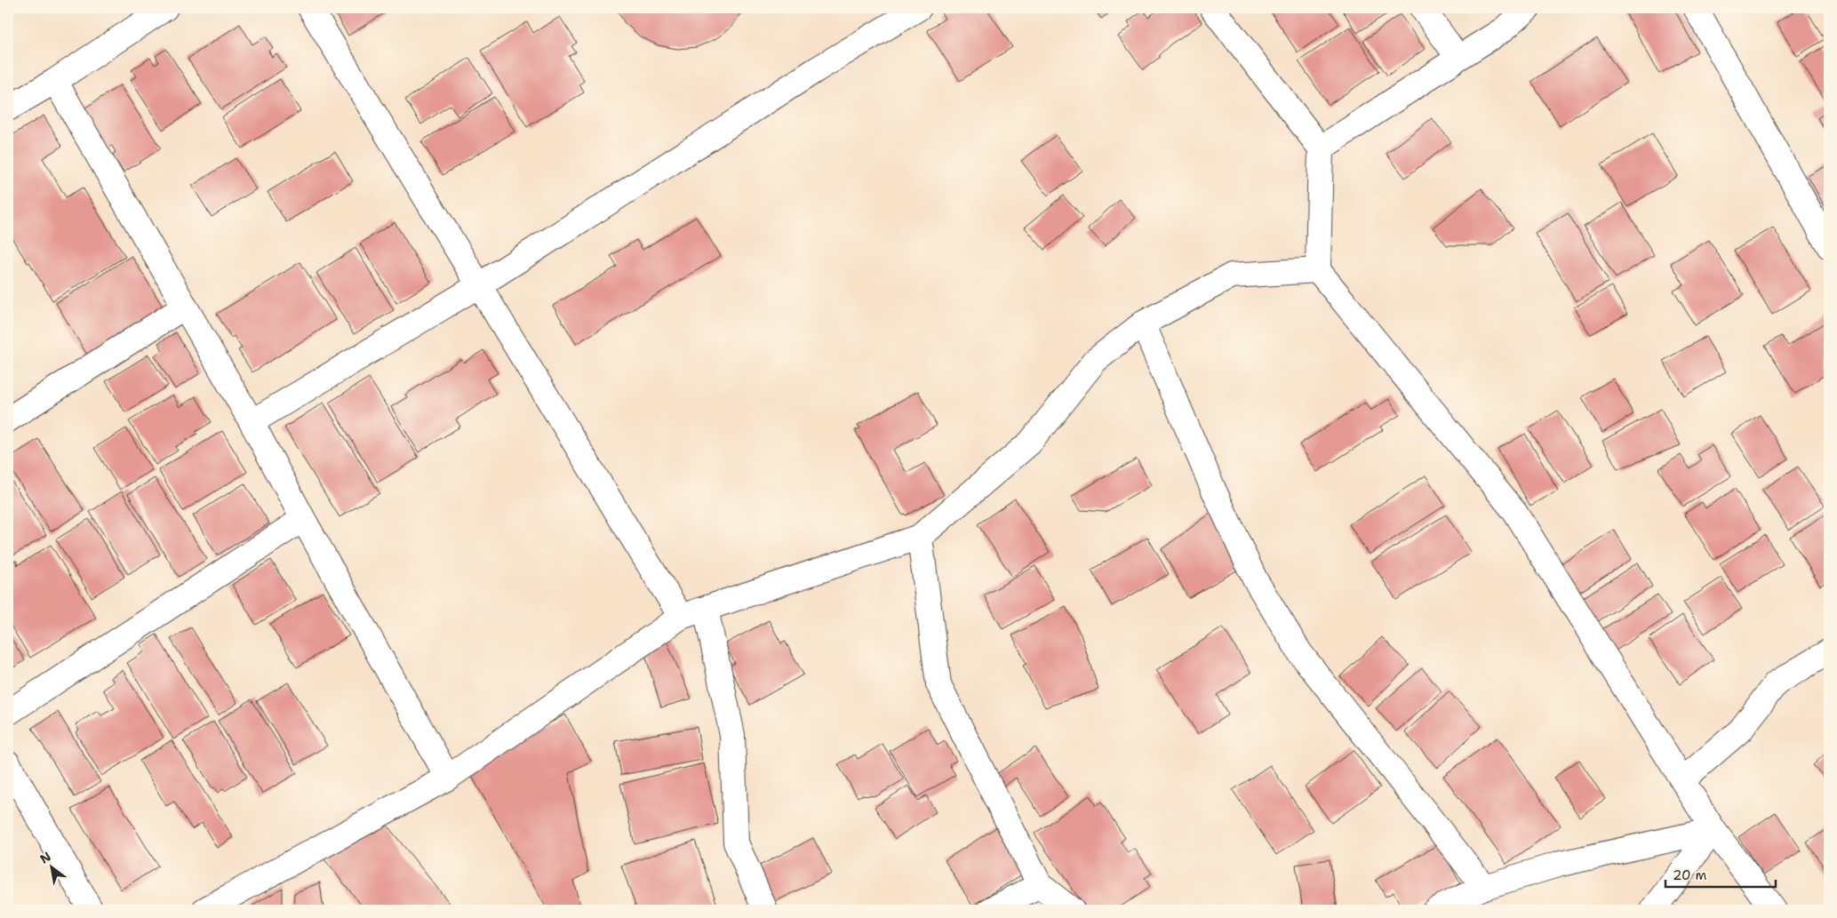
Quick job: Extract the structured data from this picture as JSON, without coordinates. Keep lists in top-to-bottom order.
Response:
{
  "scale_bar": "20 m",
  "north": "top left"
}
